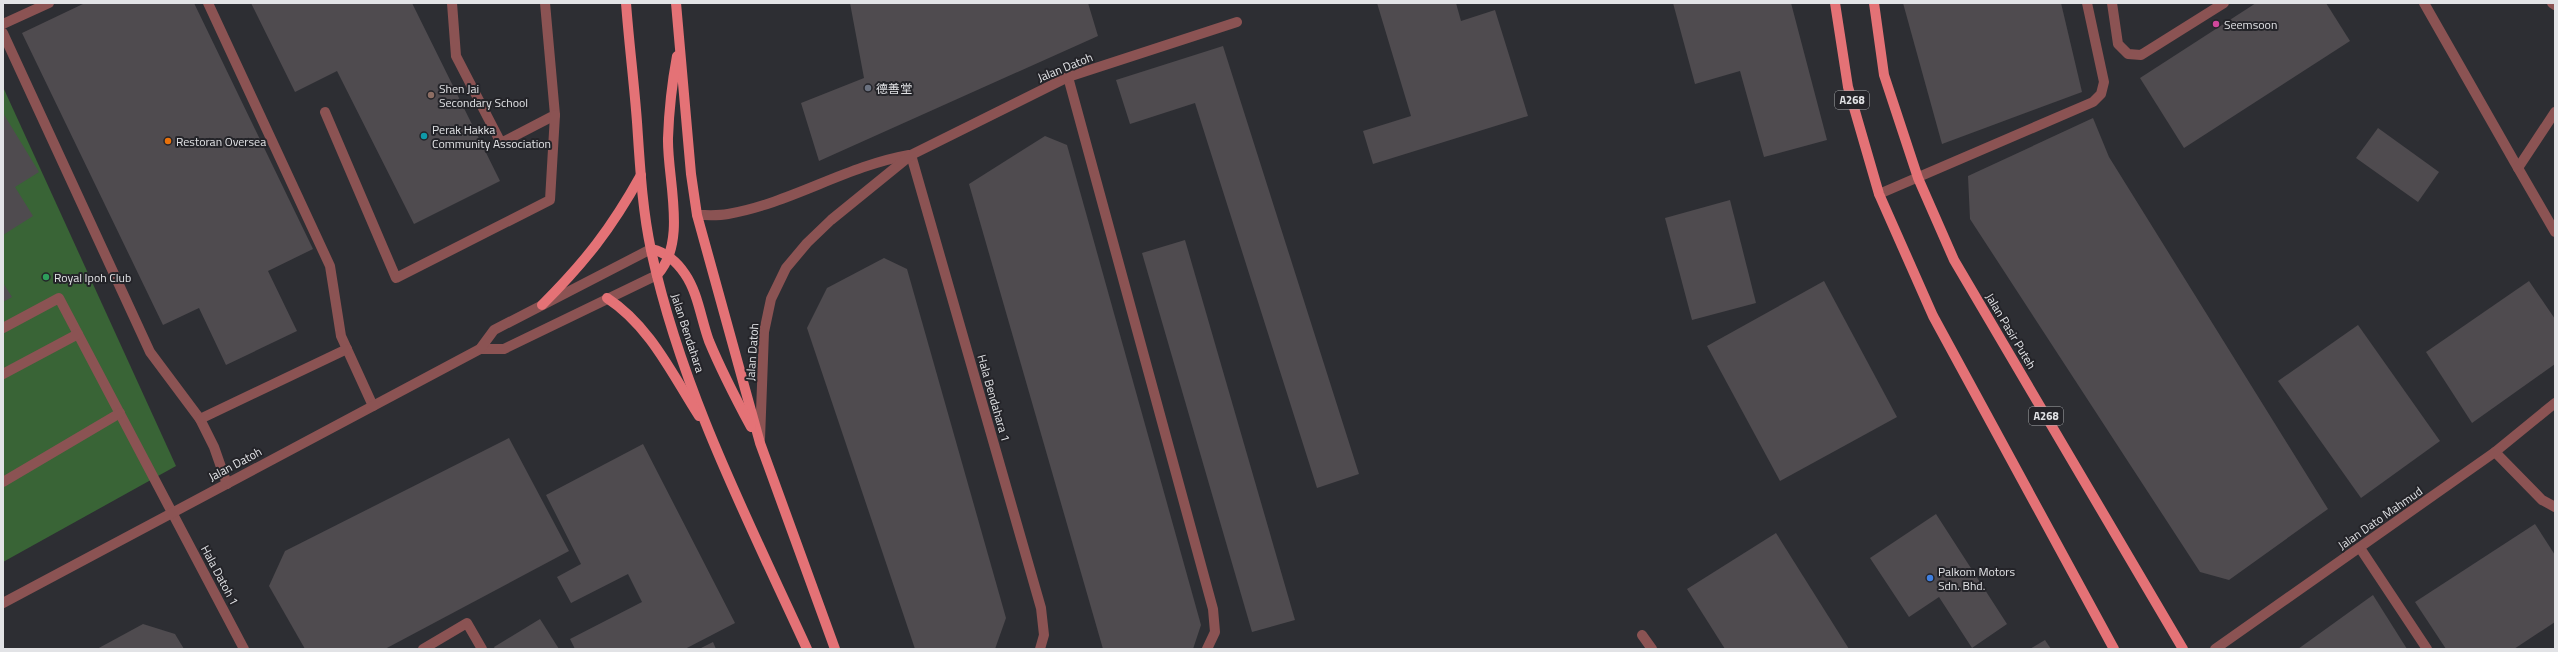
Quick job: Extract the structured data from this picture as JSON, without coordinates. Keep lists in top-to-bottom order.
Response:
{
  "streets": {
    "main road": ["A268", "Jalan Pasir Puteh", "Jalan Bendahara"],
    "street": [
      "Jalan Datoh",
      "Hala Bendahara 1",
      "Jalan Dato Mahmud",
      "Hala Datoh 1"
    ]
  },
  "crossings": [
    ["Jalan Datoh", "Jalan Bendahara"],
    ["Jalan Datoh", "Hala Bendahara 1"],
    ["Jalan Datoh", "Hala Datoh 1"]
  ],
  "places": [
    "Seemsoon",
    "德善堂",
    "Shen Jai Secondary School",
    "Perak Hakka Community Association",
    "Restoran Oversea",
    "Royal Ipoh Club",
    "Palkom Motors Sdn. Bhd."
  ]
}
